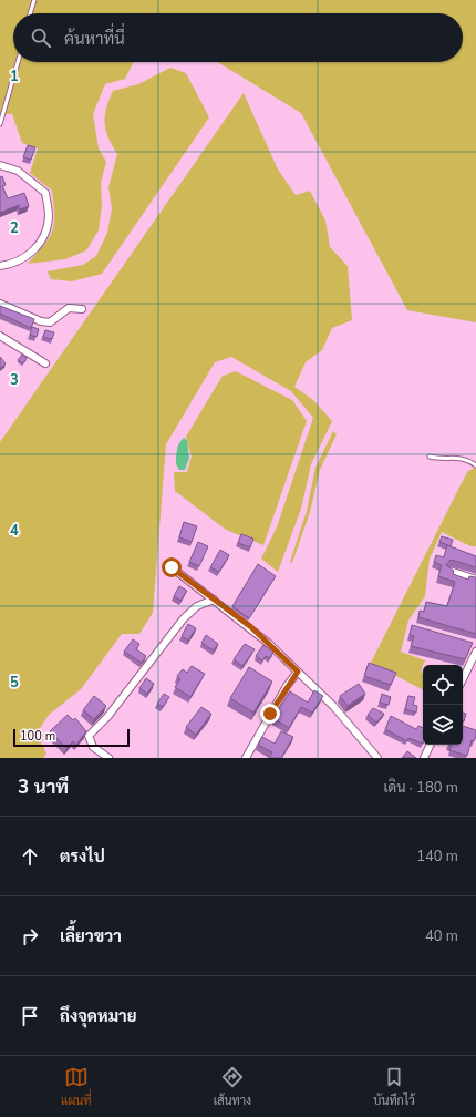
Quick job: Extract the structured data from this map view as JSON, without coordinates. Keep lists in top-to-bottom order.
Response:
{
  "scale_bar": "100 m",
  "page": {
    "search": "ค้นหาที่นี่",
    "scale": "100 m",
    "heading": ["3 นาที", "เดิน · 180 m"],
    "list": [
      ["ตรงไป", "140 m"],
      ["เลี้ยวขวา", "40 m"],
      "ถึงจุดหมาย"
    ],
    "nav": ["แผนที่", "เส้นทาง", "บันทึกไว้"]
  },
  "grid": {
    "rows": [
      "1",
      "2",
      "3",
      "4",
      "5"
    ]
  }
}
